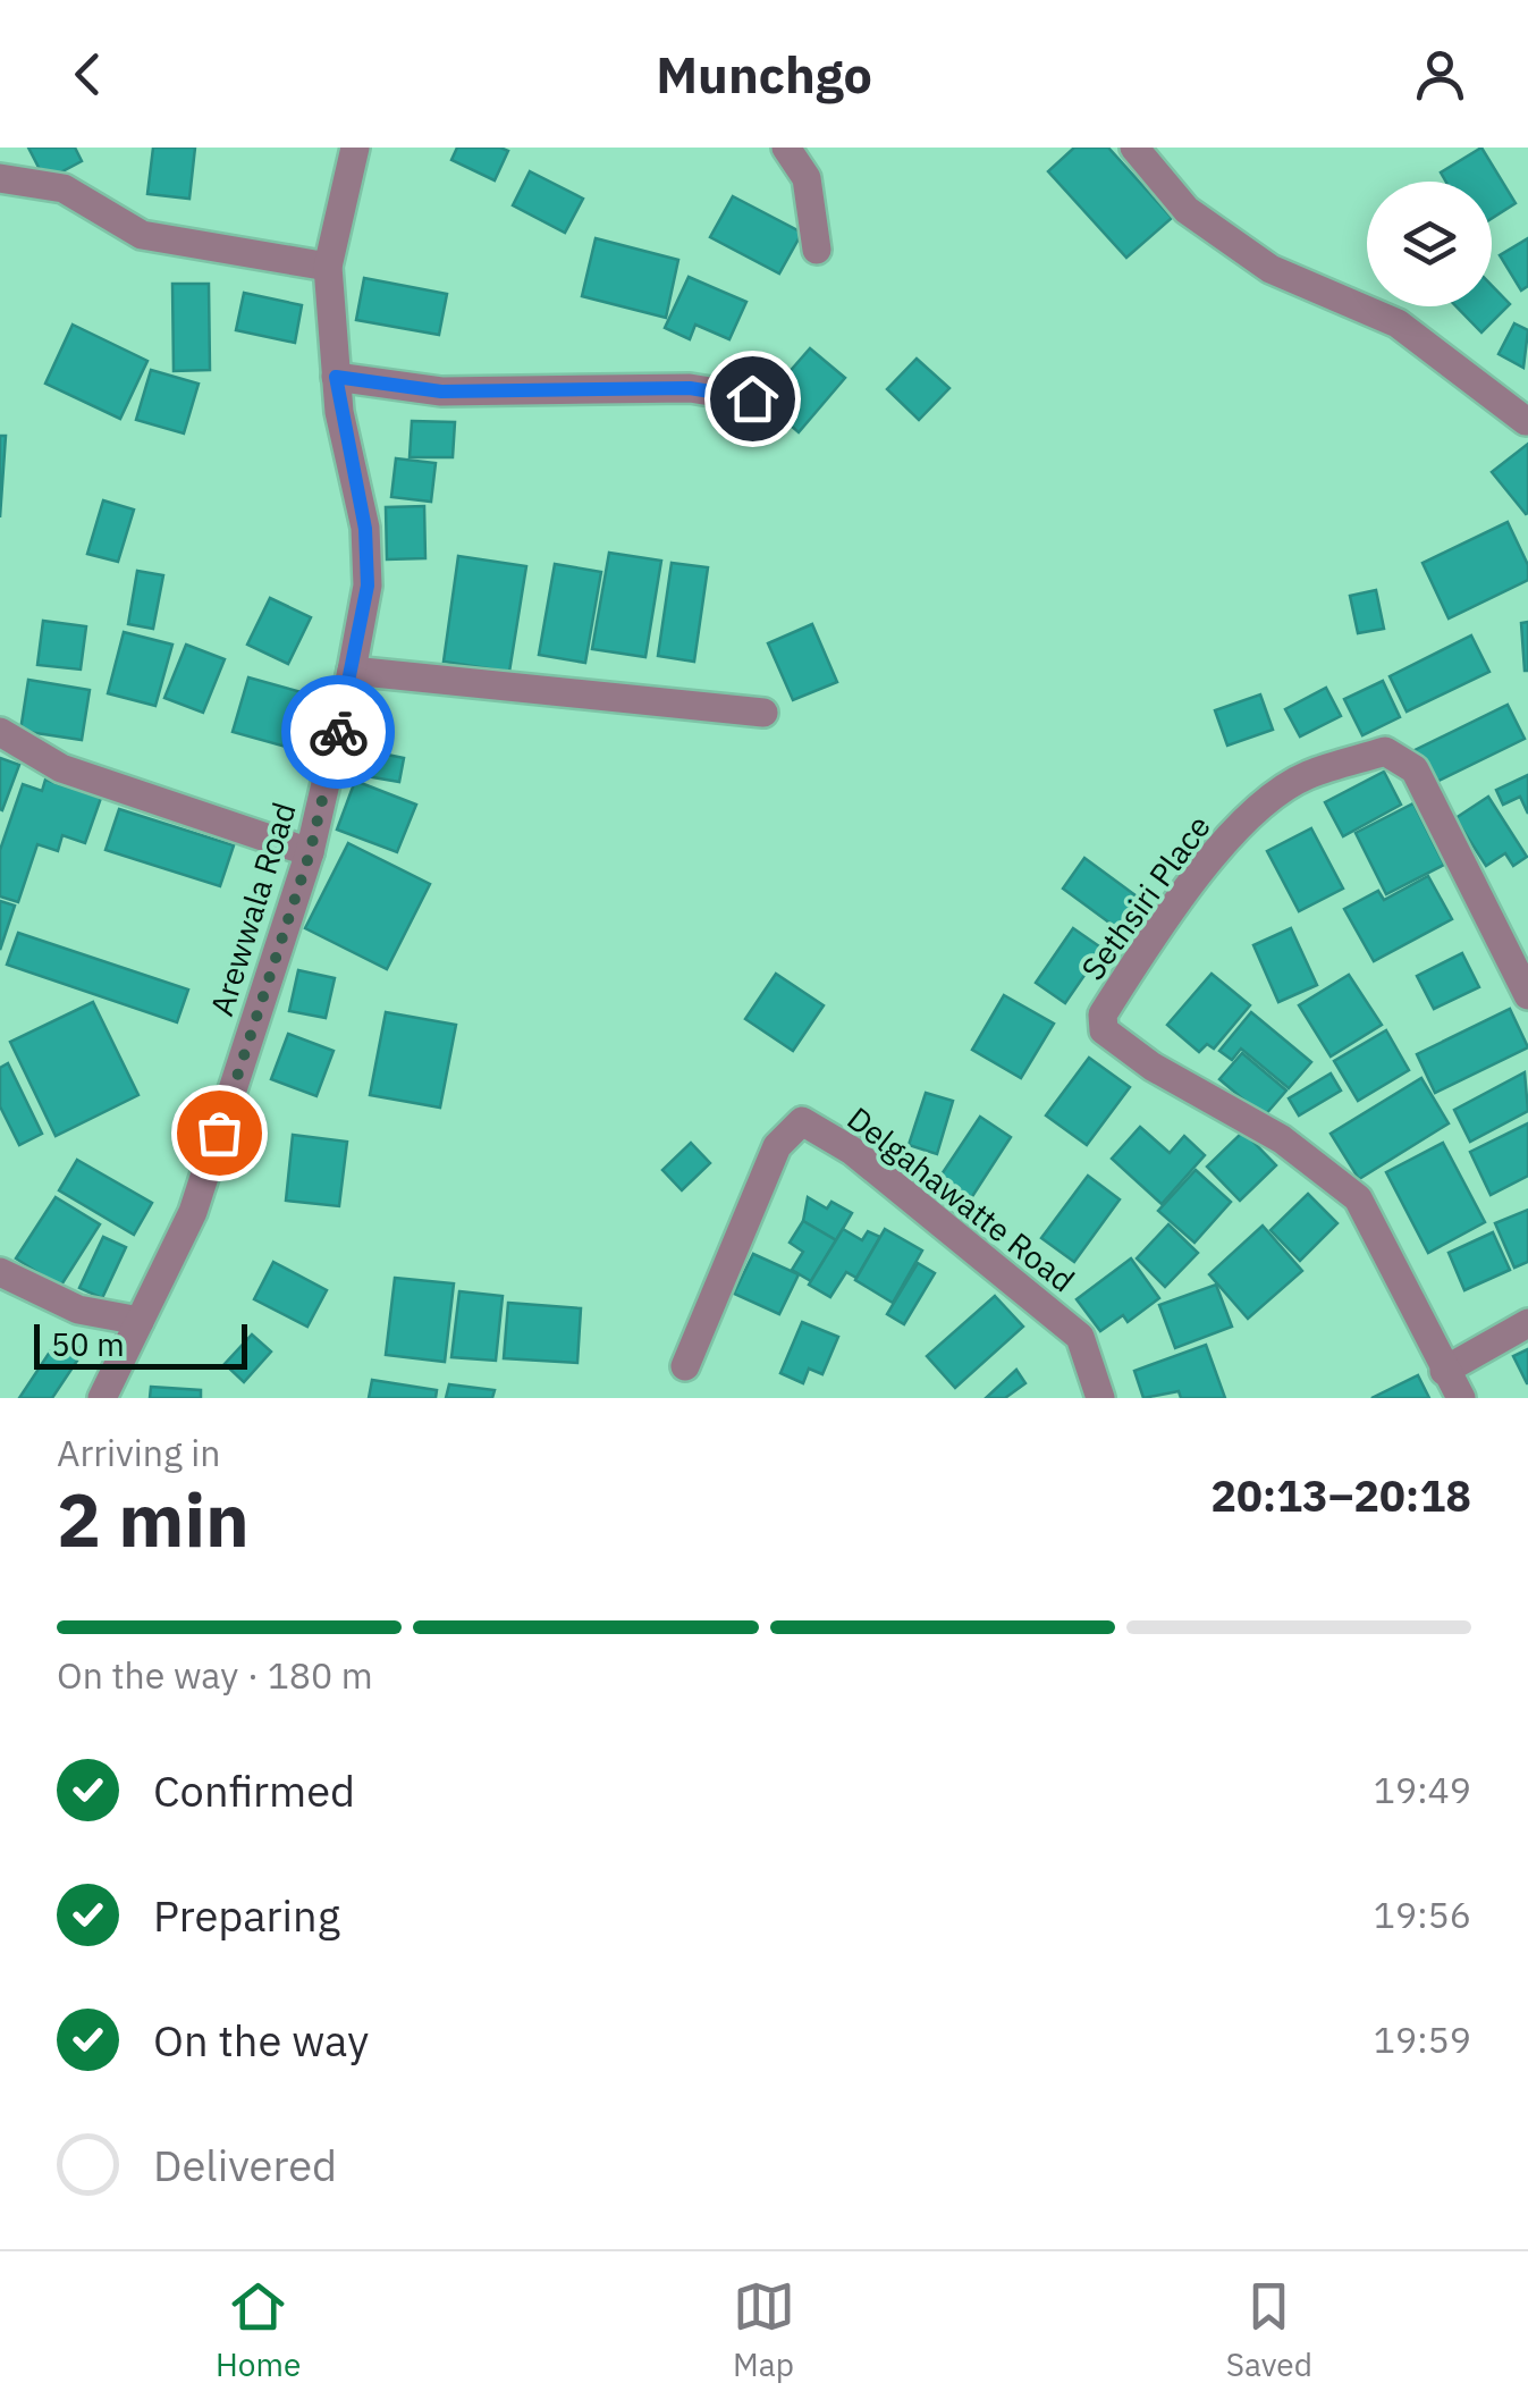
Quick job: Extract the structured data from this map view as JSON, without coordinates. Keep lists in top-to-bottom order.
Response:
{
  "streets": {
    "street": ["Sethsiri Place", "Arewwala Road", "Delgahawatte Road"]
  },
  "scale_bar": "50 m",
  "page": {
    "header": "Munchgo",
    "scale": "50 m",
    "heading": ["2 min", "Arriving in", "20:13–20:18"],
    "bar": "On the way · 180 m",
    "list": [
      ["Confirmed", "19:49"],
      ["Preparing", "19:56"],
      ["On the way", "19:59"],
      "Delivered"
    ],
    "tabs": ["Home", "Map", "Saved"]
  }
}
